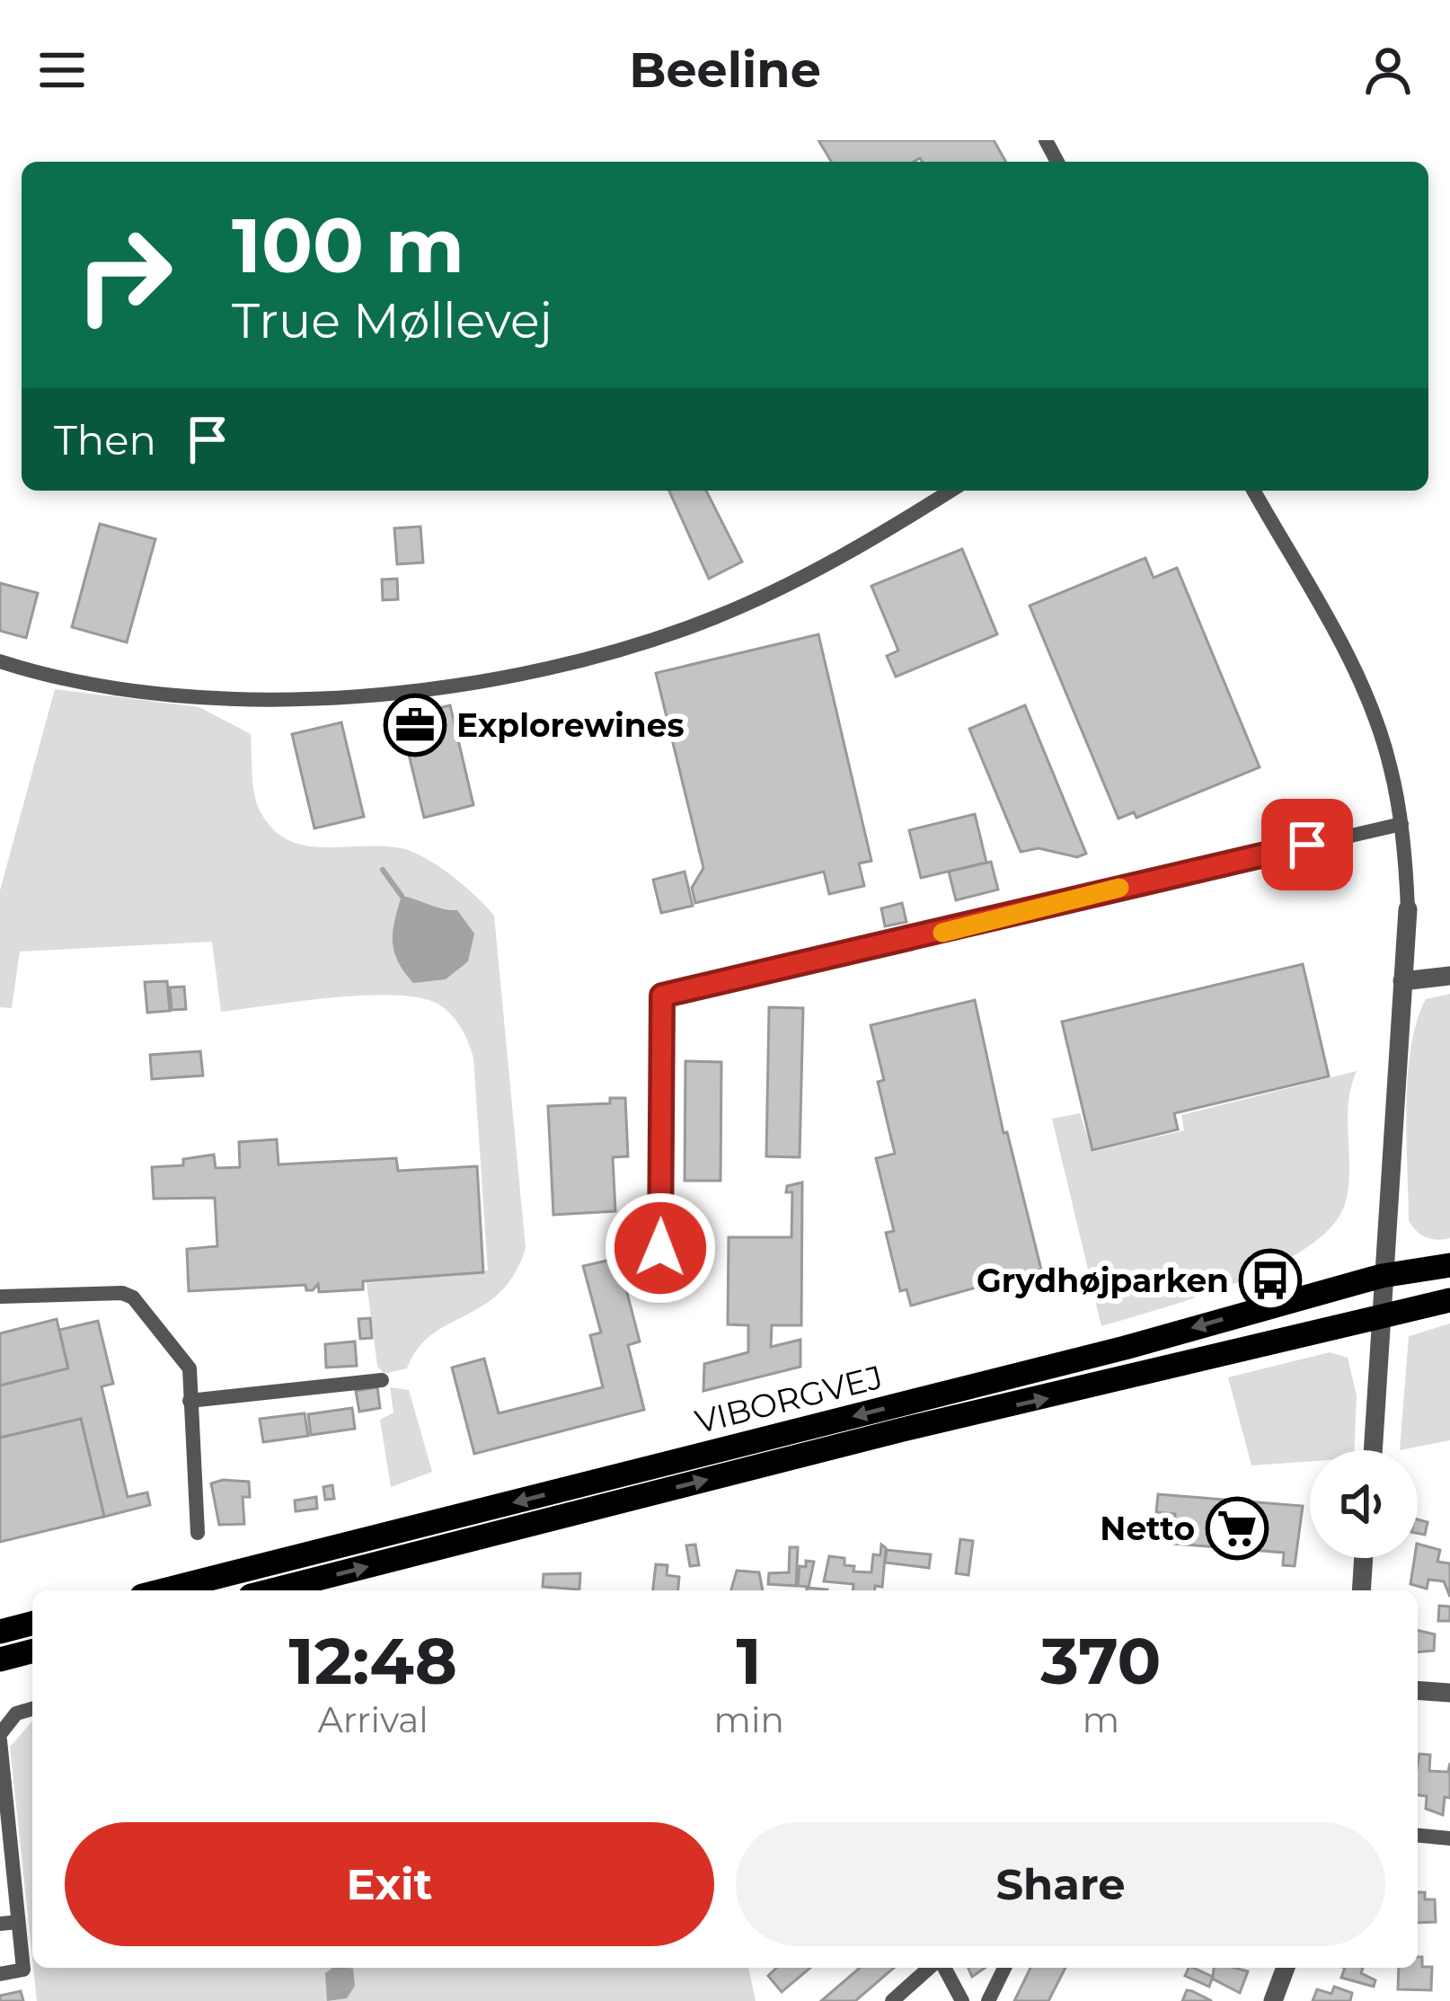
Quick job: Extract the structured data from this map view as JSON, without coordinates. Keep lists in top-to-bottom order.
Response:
{
  "streets": {
    "main road": ["VIBORGVEJ"]
  },
  "places": {
    "office": ["Explorewines"],
    "bus stop": ["Grydhøjparken"],
    "supermarket": ["Netto"]
  },
  "page": {
    "header": "Beeline",
    "turn": ["100 m", "True Møllevej"],
    "then": "Then",
    "eta": [
      "12:48",
      "Arrival",
      "1",
      "min",
      "370",
      "m"
    ],
    "buttons": ["Exit", "Share"]
  }
}
